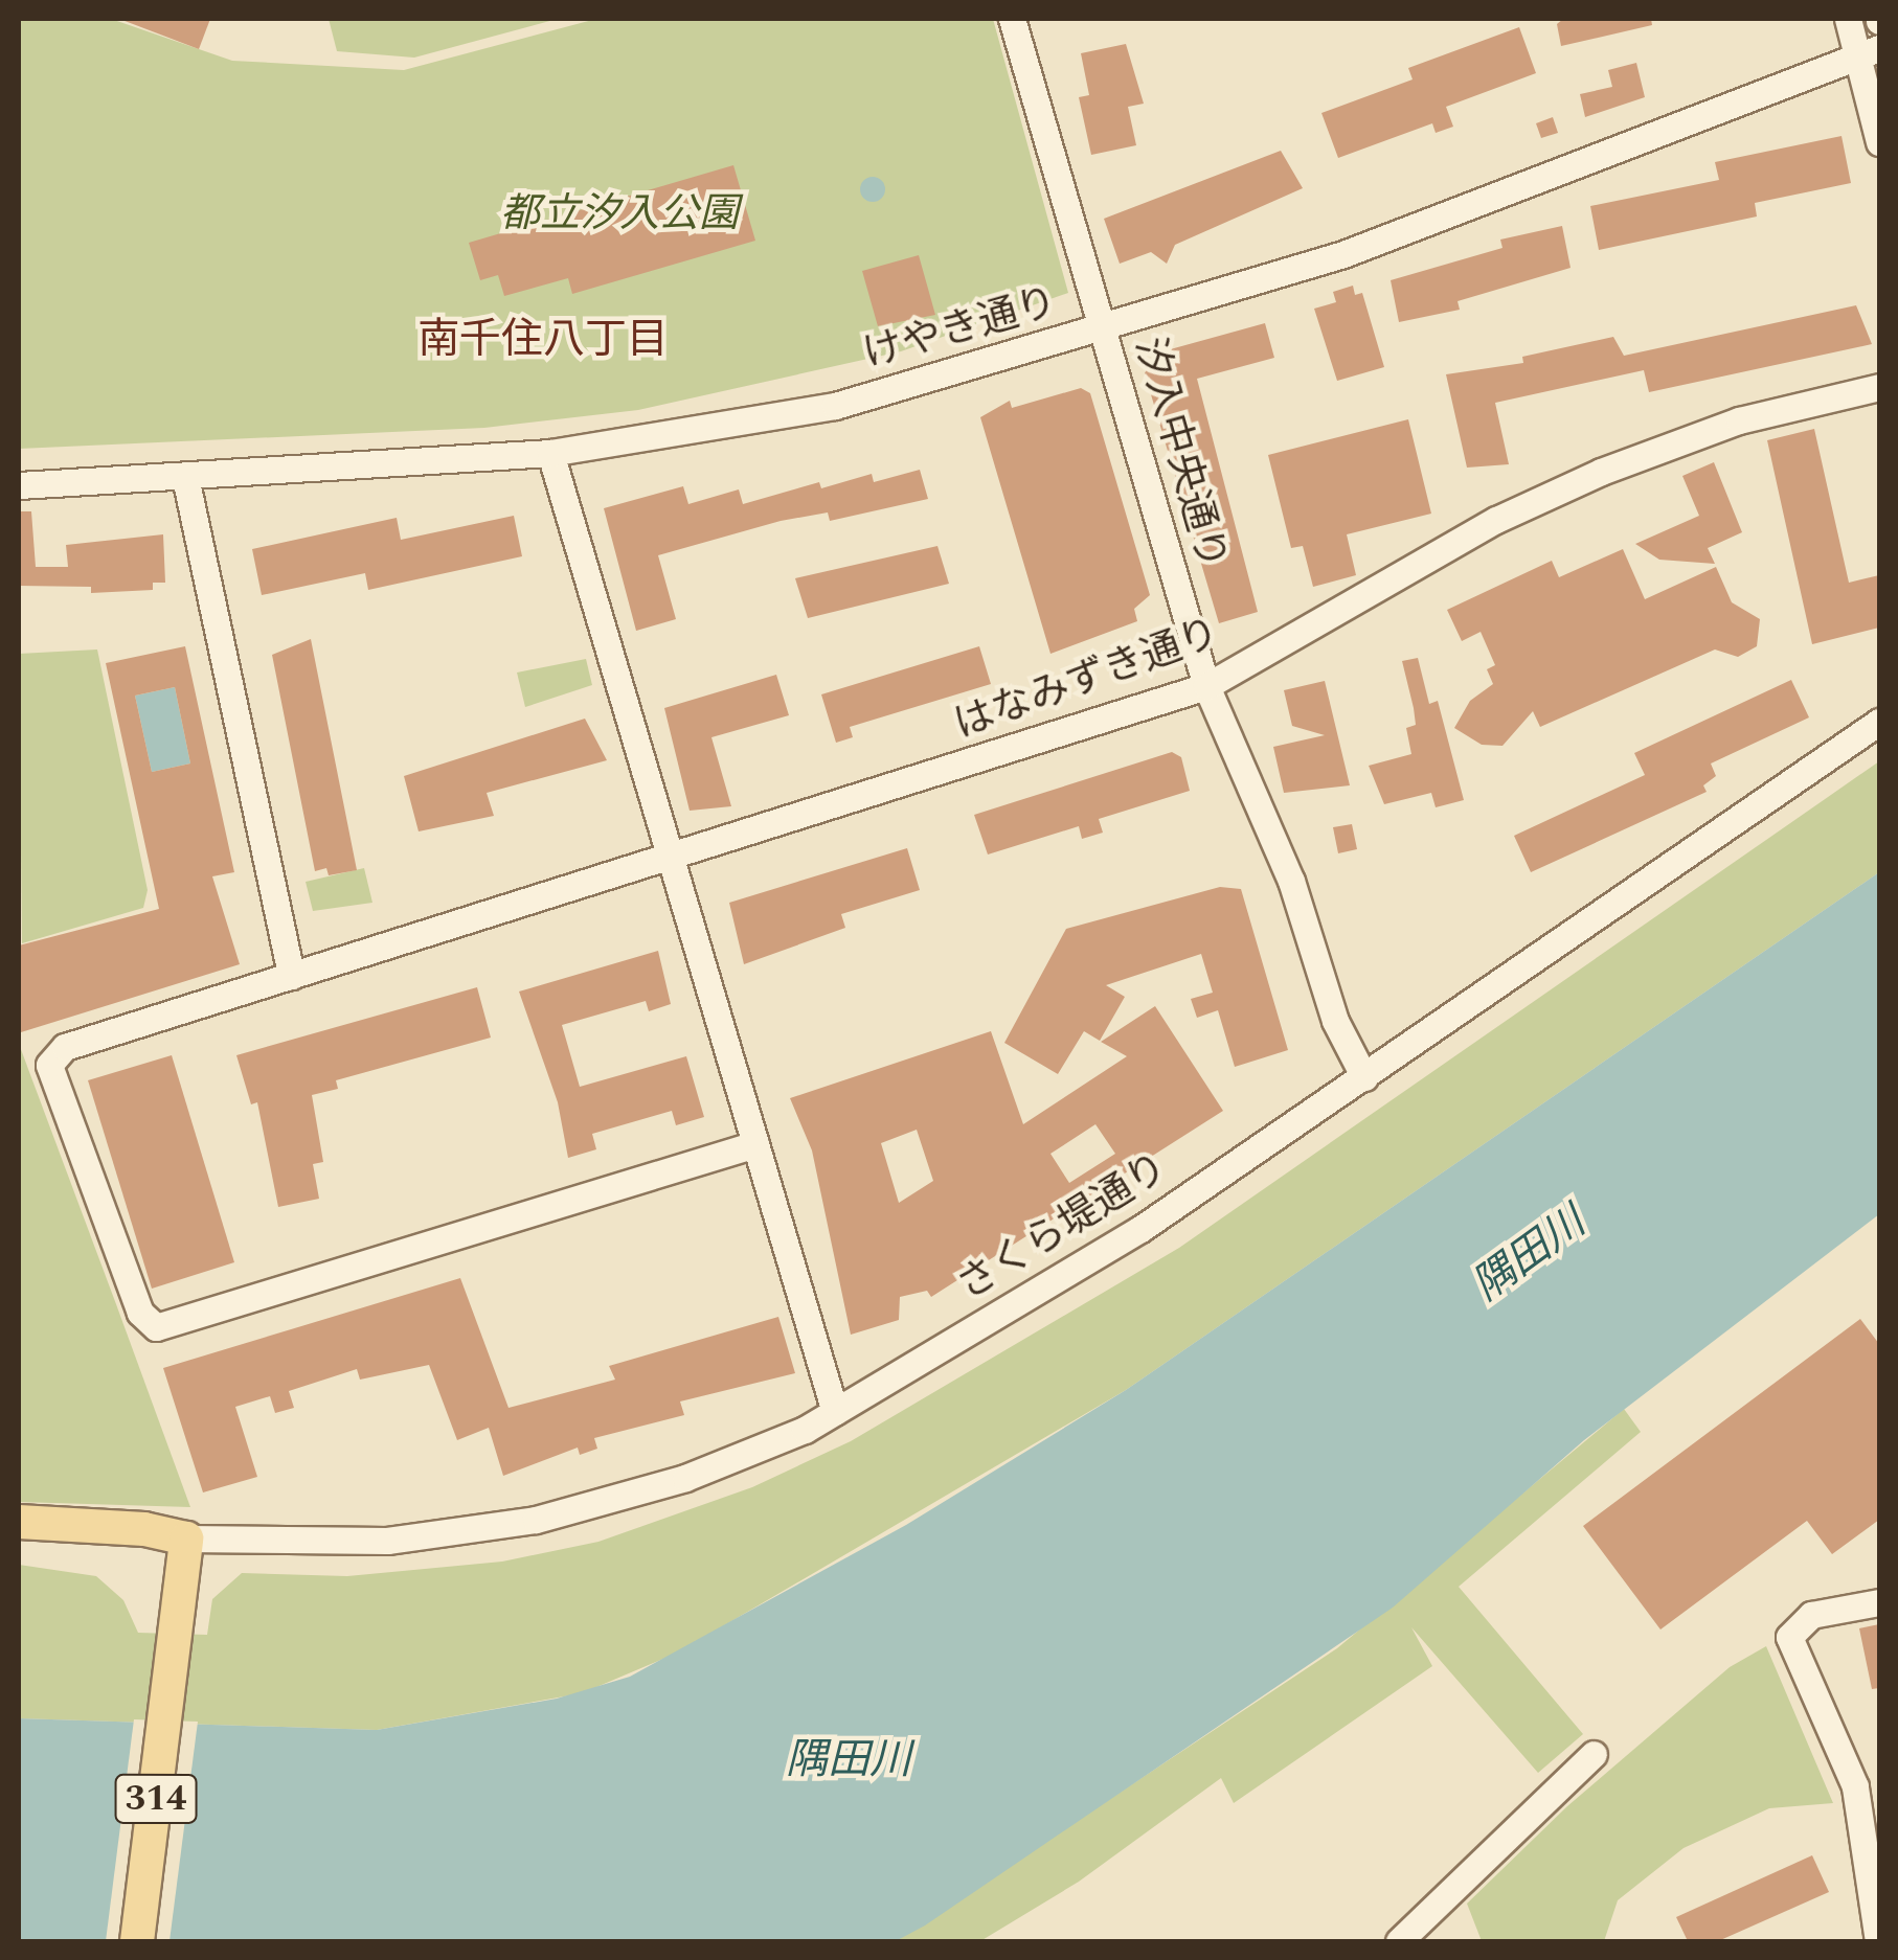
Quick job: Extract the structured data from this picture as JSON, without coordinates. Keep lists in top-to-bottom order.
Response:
{
  "streets": {
    "main road": ["314"],
    "street": [
      "けやき通り",
      "汐入中央通り",
      "はなみずき通り",
      "さくら堤通り"
    ]
  },
  "crossings": [
    ["けやき通り", "汐入中央通り"],
    ["汐入中央通り", "はなみずき通り"],
    ["汐入中央通り", "さくら堤通り"],
    ["さくら堤通り", "314"]
  ],
  "districts": ["南千住八丁目"],
  "water": ["隅田川"],
  "parks": ["都立汐入公園"]
}
